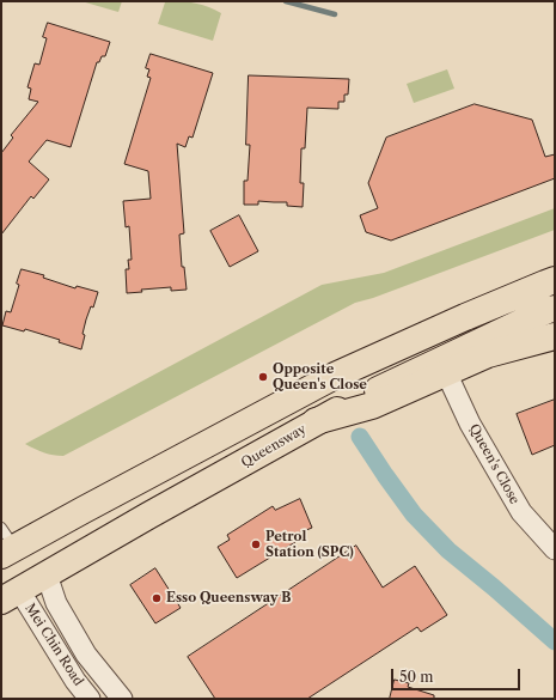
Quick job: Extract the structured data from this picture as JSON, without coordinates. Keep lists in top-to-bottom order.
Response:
{
  "streets": {
    "main road": ["Queensway"],
    "street": ["Queen's Close", "Mei Chin Road"]
  },
  "crossings": [
    ["Queensway", "Mei Chin Road"]
  ],
  "places": ["Opposite Queen's Close", "Petrol Station (SPC)", "Esso Queensway B"],
  "scale_bar": "50 m"
}
